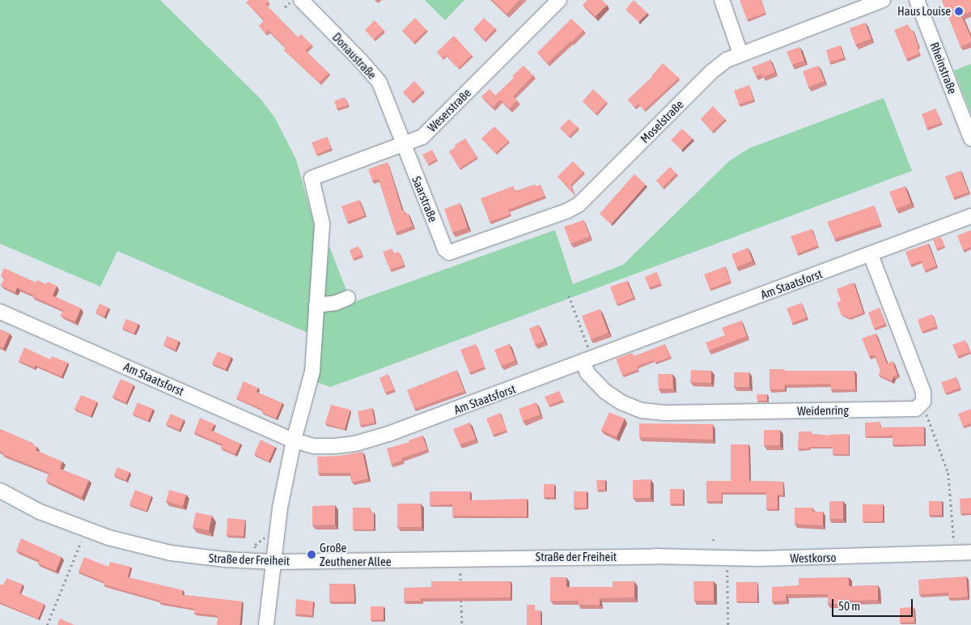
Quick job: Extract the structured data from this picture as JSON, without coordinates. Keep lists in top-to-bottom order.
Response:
{
  "streets": {
    "street": [
      "Donaustraße",
      "Rheinstraße",
      "Weserstraße",
      "Moselstraße",
      "Saarstraße",
      "Am Staatsforst",
      "Weidenring",
      "Straße der Freiheit",
      "Westkorso"
    ]
  },
  "crossings": [
    ["Donaustraße", "Weserstraße"],
    ["Donaustraße", "Saarstraße"],
    ["Weserstraße", "Saarstraße"],
    ["Moselstraße", "Saarstraße"],
    ["Am Staatsforst", "Weidenring"],
    ["Straße der Freiheit", "Westkorso"]
  ],
  "places": ["Haus Louise", "Große Zeuthener Allee"],
  "scale_bar": "50 m"
}
